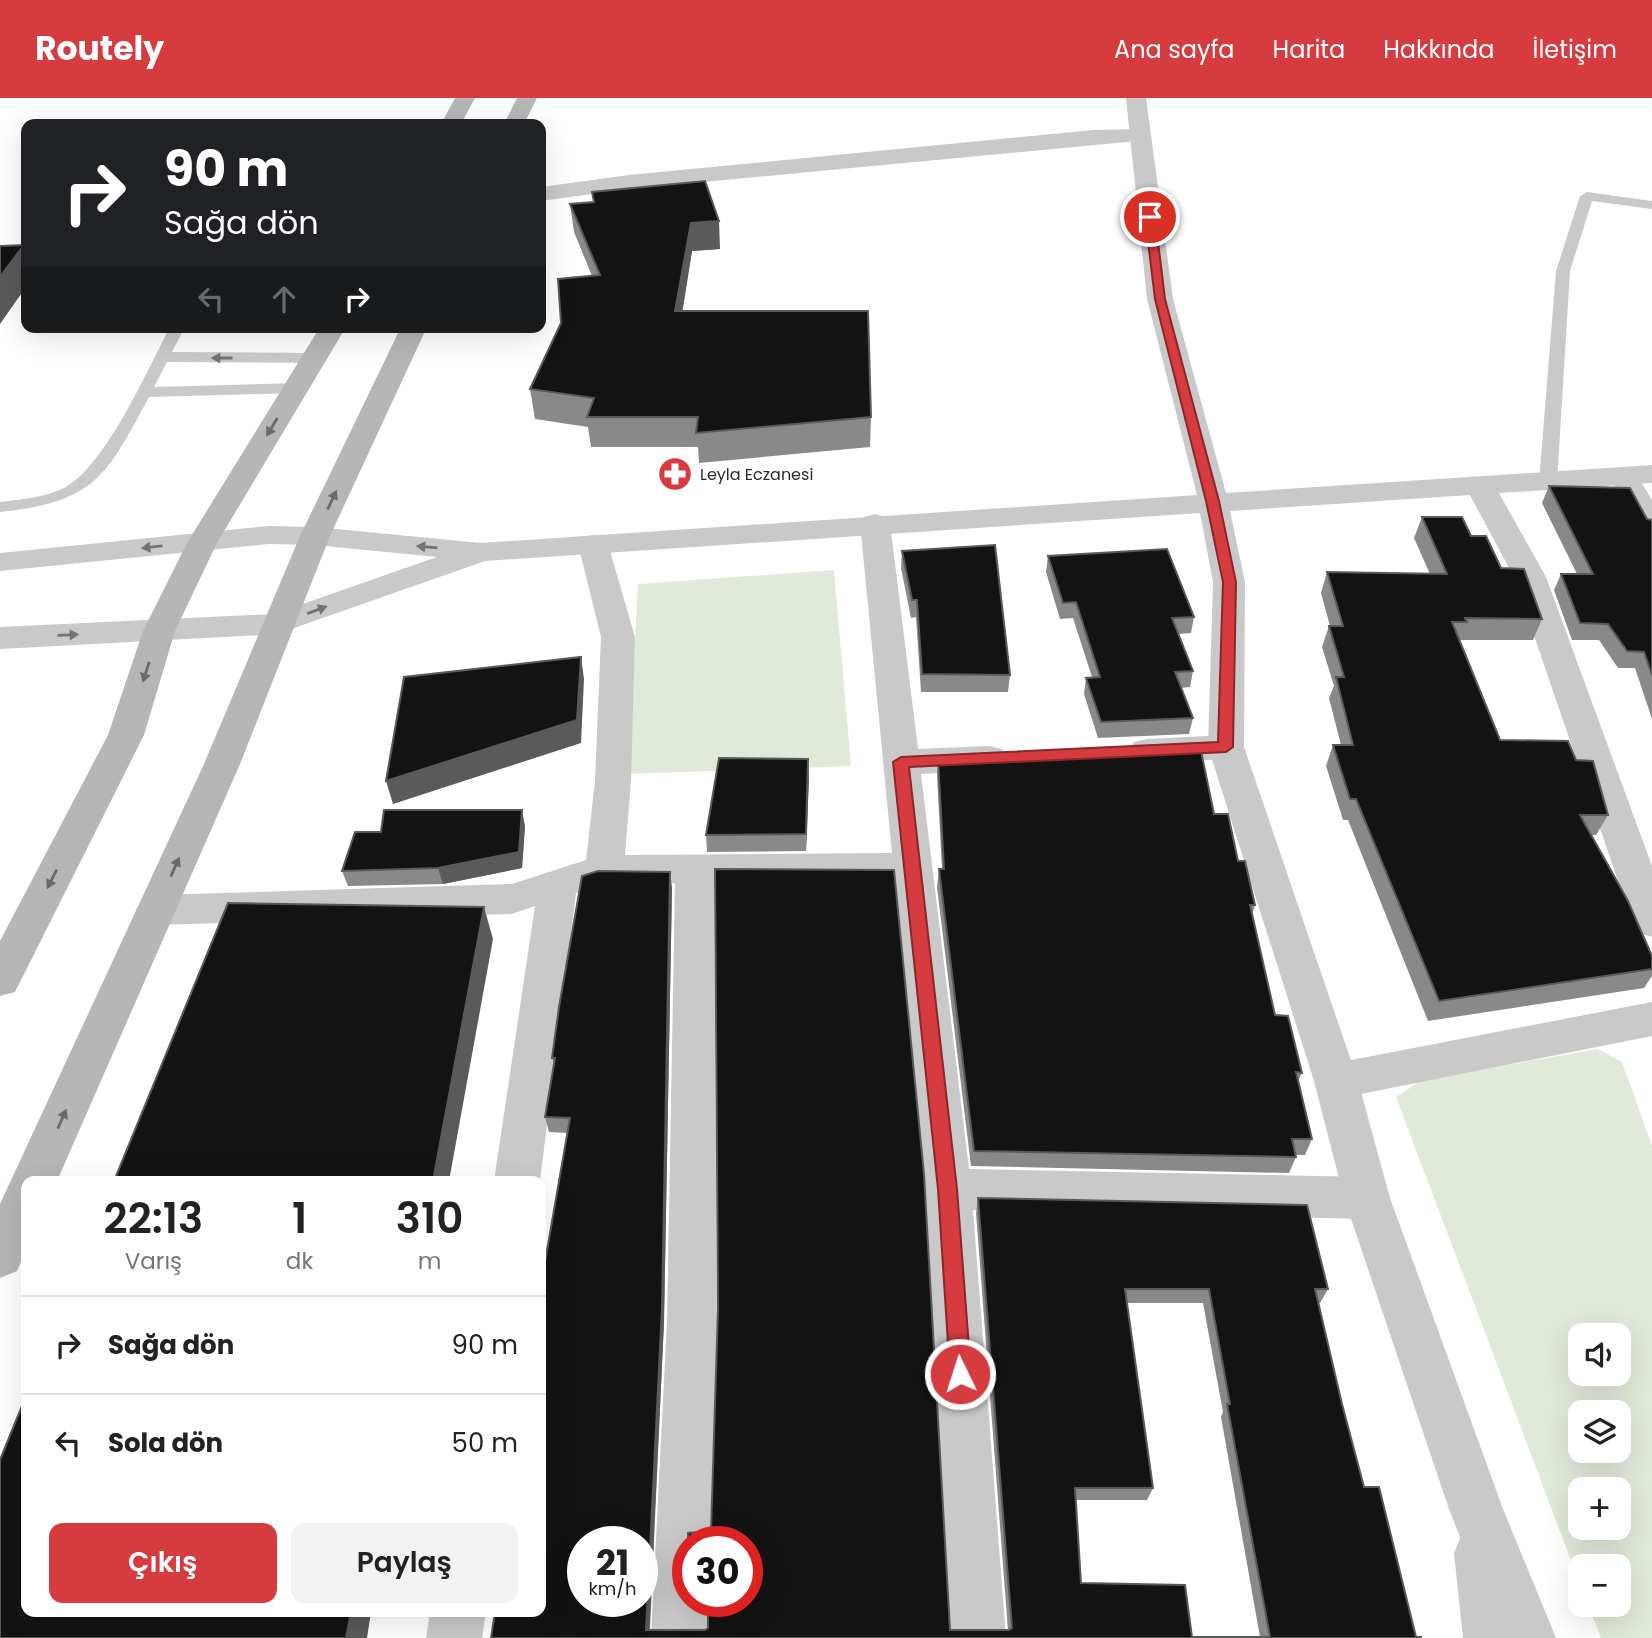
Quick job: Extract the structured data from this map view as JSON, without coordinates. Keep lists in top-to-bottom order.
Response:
{
  "places": {
    "pharmacy": ["Leyla Eczanesi"]
  },
  "page": {
    "header": "Routely",
    "nav": [
      "Ana sayfa",
      "Harita",
      "Hakkında",
      "İletişim"
    ],
    "turn": ["90 m", "Sağa dön"],
    "eta": [
      "22:13",
      "Varış",
      "1",
      "dk",
      "310",
      "m"
    ],
    "list": [
      {
        "name": "Sağa dön",
        "value": "90 m"
      },
      {
        "name": "Sola dön",
        "value": "50 m"
      }
    ],
    "map_buttons": ["+", "−"],
    "buttons": ["Çıkış", "Paylaş"],
    "speed": "21 km/h",
    "limit": "30"
  }
}
